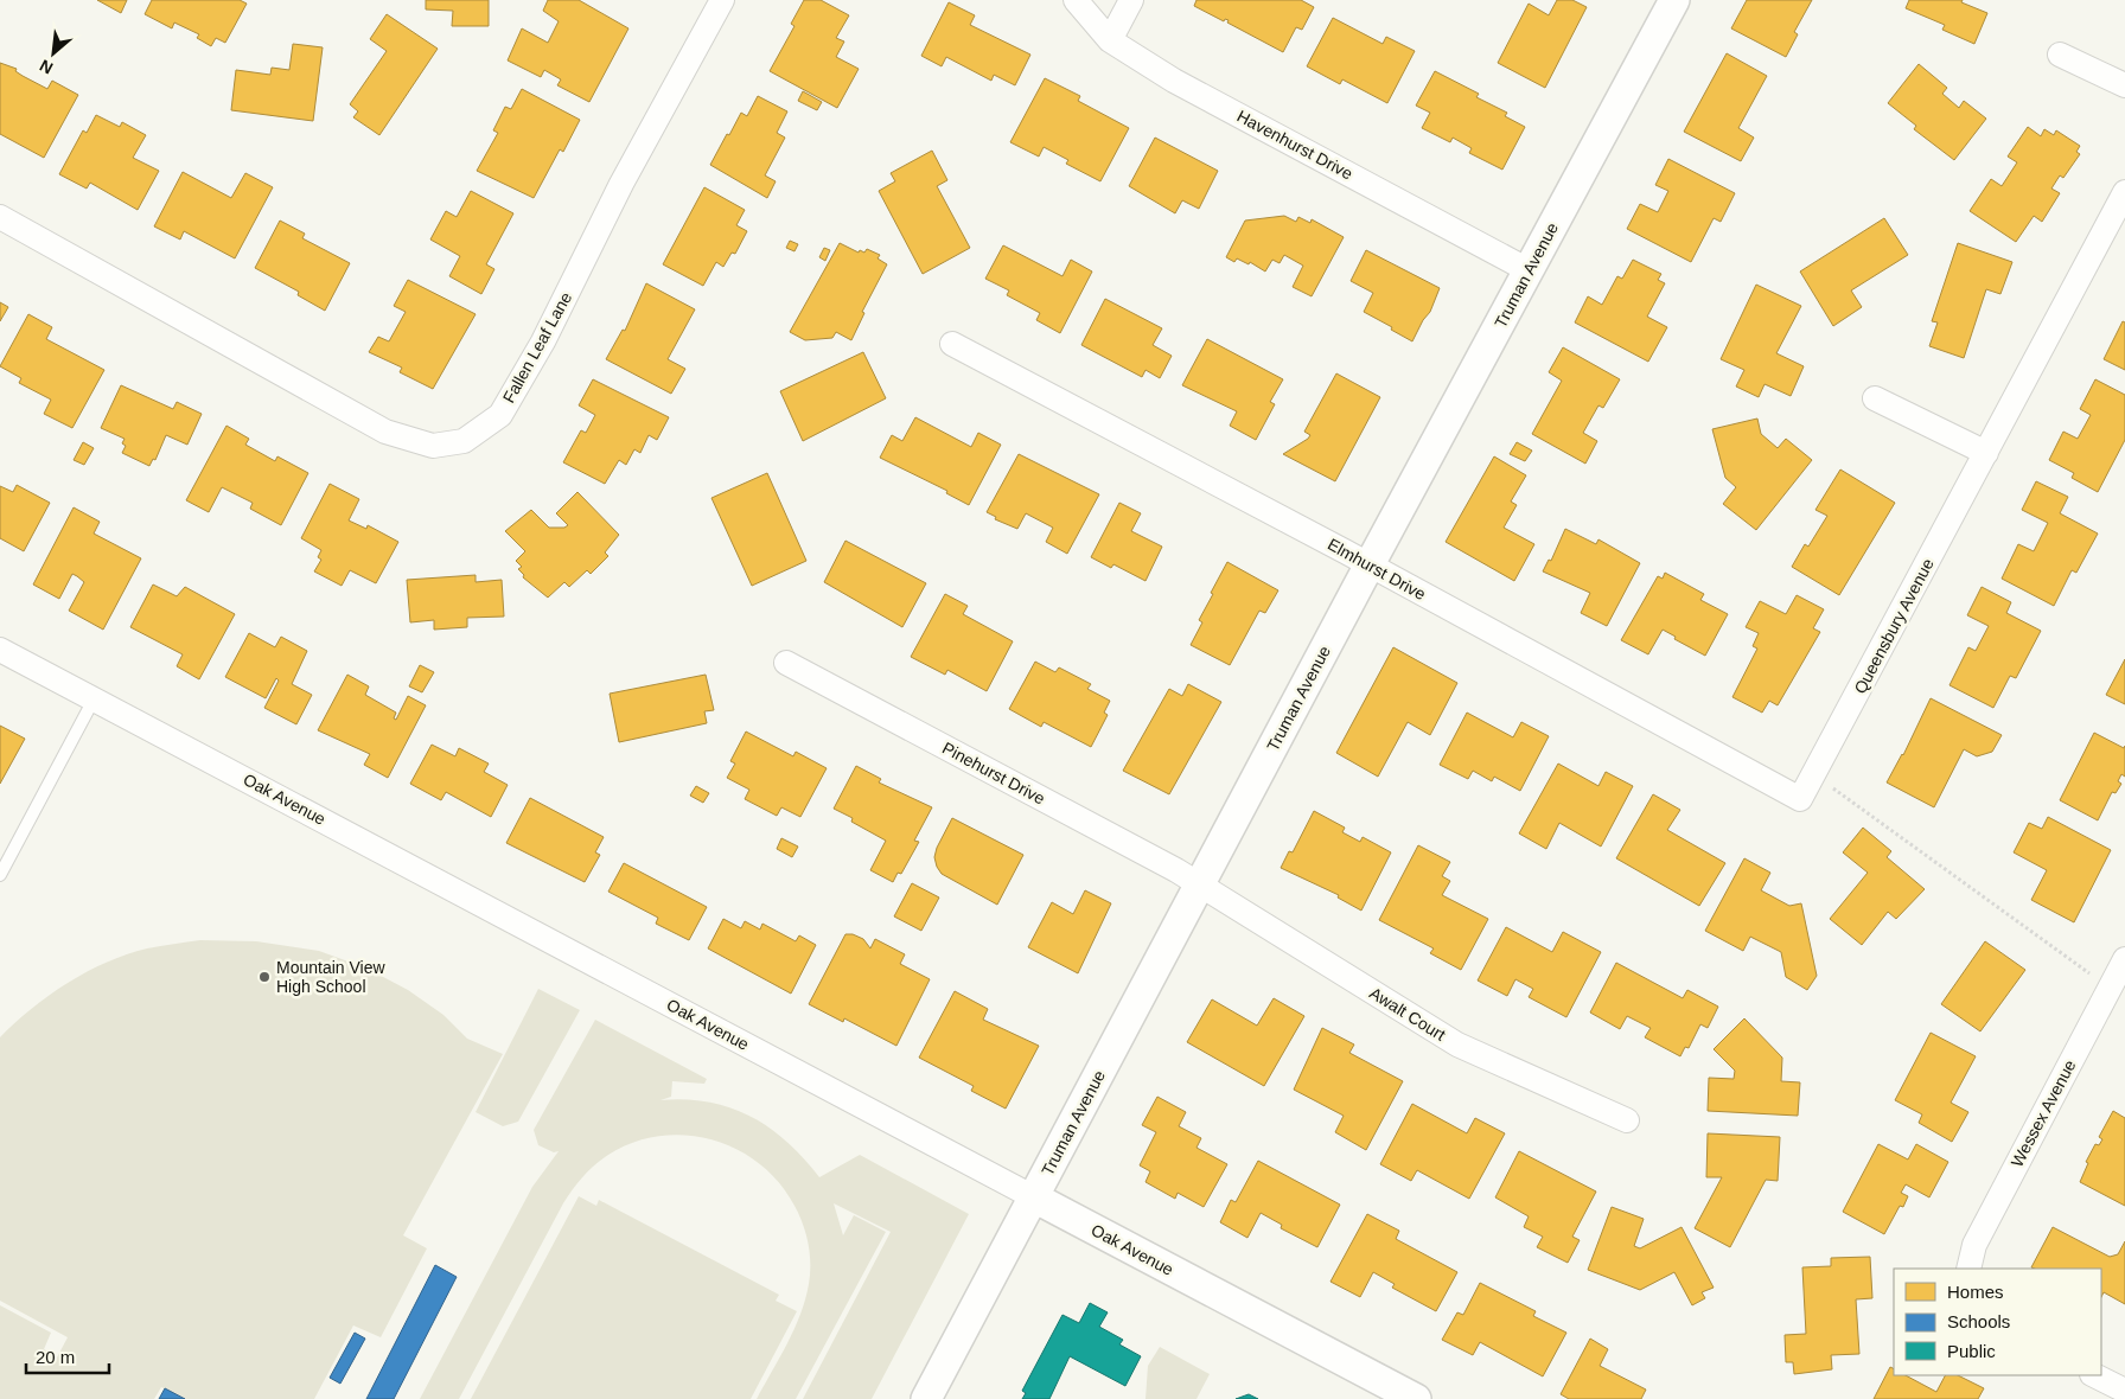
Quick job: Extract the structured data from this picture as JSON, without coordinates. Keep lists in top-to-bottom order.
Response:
{
  "streets": {
    "street": [
      "Havenhurst Drive",
      "Truman Avenue",
      "Fallen Leaf Lane",
      "Elmhurst Drive",
      "Queensbury Avenue",
      "Pinehurst Drive",
      "Oak Avenue",
      "Awalt Court",
      "Wessex Avenue"
    ]
  },
  "crossings": [
    ["Havenhurst Drive", "Truman Avenue"],
    ["Truman Avenue", "Elmhurst Drive"],
    ["Truman Avenue", "Pinehurst Drive"],
    ["Truman Avenue", "Oak Avenue"],
    ["Truman Avenue", "Awalt Court"],
    ["Elmhurst Drive", "Queensbury Avenue"],
    ["Pinehurst Drive", "Awalt Court"]
  ],
  "places": ["Mountain View High School"],
  "legend": ["Homes", "Schools", "Public"],
  "scale_bar": "20 m",
  "north": "bottom left"
}
